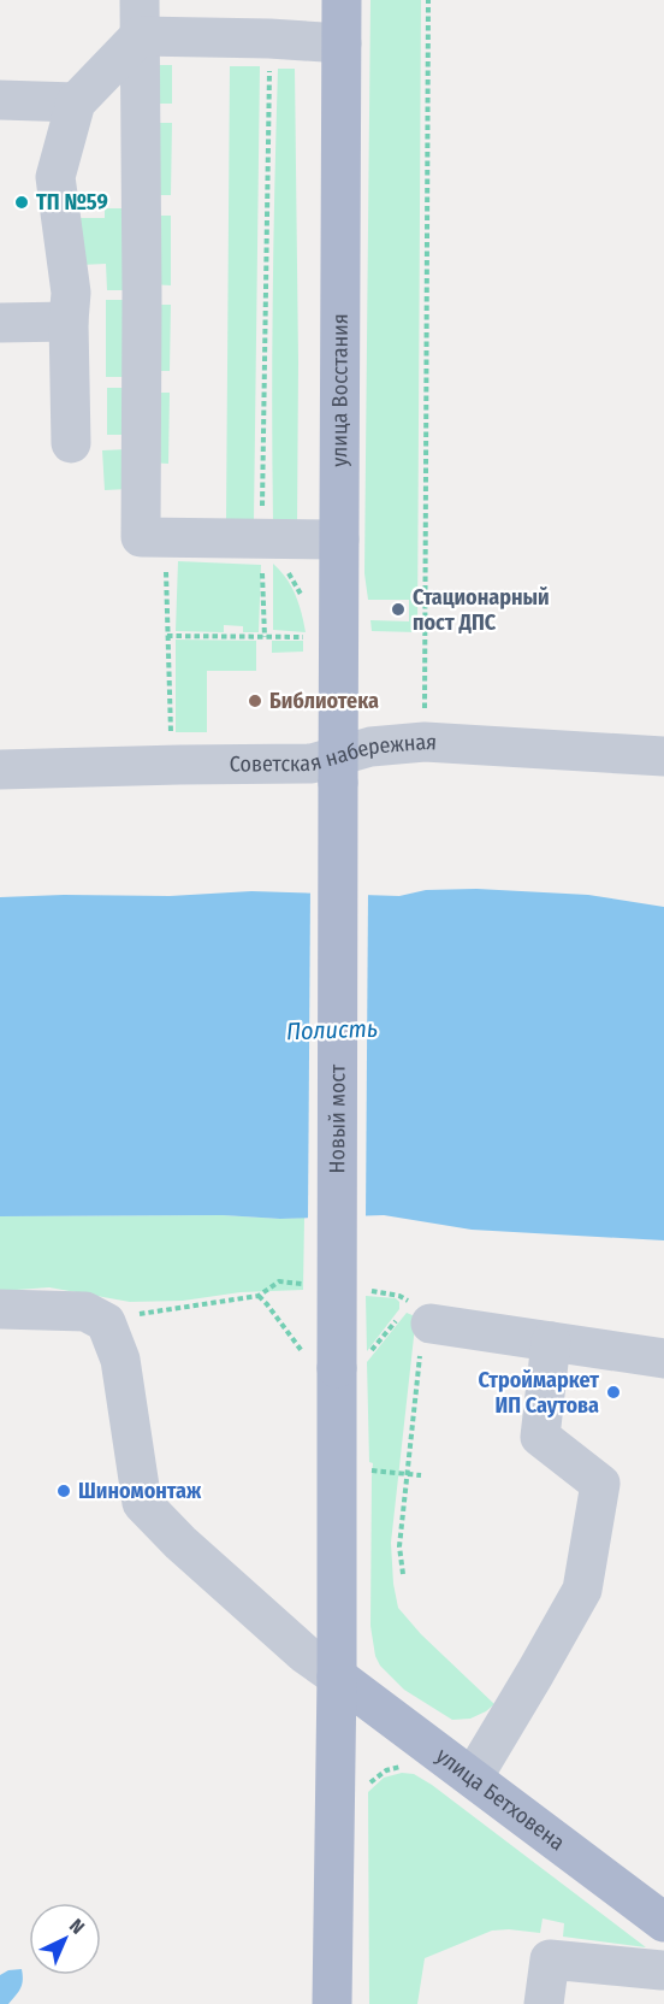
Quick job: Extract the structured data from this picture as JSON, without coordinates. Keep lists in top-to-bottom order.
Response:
{
  "streets": {
    "main road": ["улица Восстания", "Новый мост", "улица Бетховена"],
    "street": ["Советская набережная"]
  },
  "crossings": [
    ["улица Восстания", "Советская набережная"],
    ["улица Восстания", "Новый мост"],
    ["Советская набережная", "Новый мост"],
    ["Новый мост", "улица Бетховена"]
  ],
  "water": ["Полисть"],
  "places": [
    "ТП №59",
    "Стационарный пост ДПС",
    "Библиотека",
    "Строймаркет ИП Саутова",
    "Шиномонтаж"
  ],
  "north": "top right"
}
